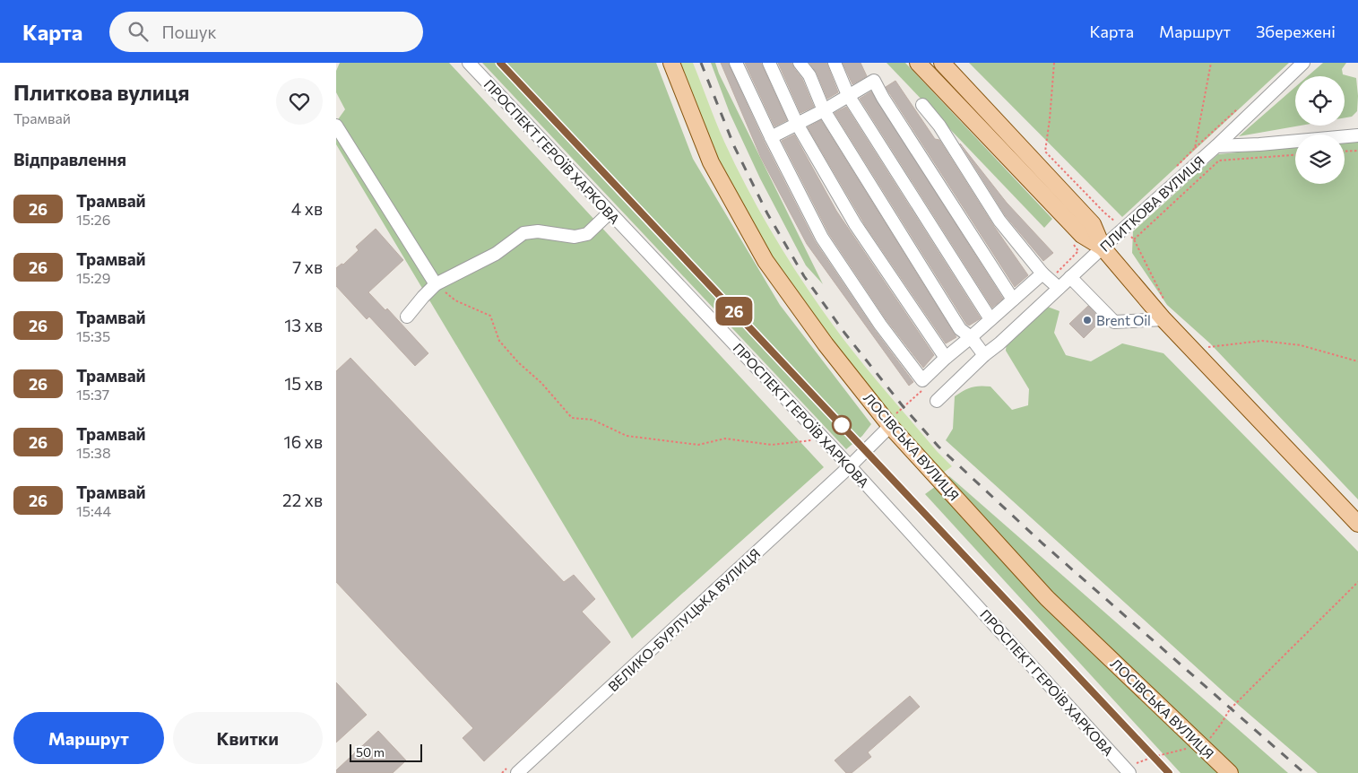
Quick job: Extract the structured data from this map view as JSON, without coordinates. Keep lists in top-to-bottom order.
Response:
{
  "streets": {
    "main road": ["ЛОСІВСЬКА ВУЛИЦЯ"],
    "street": ["ПРОСПЕКТ ГЕРОЇВ ХАРКОВА", "ПЛИТКОВА ВУЛИЦЯ", "ВЕЛИКО-БУРЛУЦЬКА ВУЛИЦЯ"]
  },
  "crossings": [
    ["ПРОСПЕКТ ГЕРОЇВ ХАРКОВА", "ВЕЛИКО-БУРЛУЦЬКА ВУЛИЦЯ"]
  ],
  "places": ["Brent Oil"],
  "lines": ["tram line 26"],
  "scale_bar": "50 m",
  "page": {
    "header": "Карта",
    "search": "Пошук",
    "nav": ["Карта", "Маршрут", "Збережені"],
    "heading": [
      ["Плиткова вулиця", "Трамвай"],
      "Відправлення"
    ],
    "on_map": "26",
    "list": [
      {
        "mark": "26",
        "name": "Трамвай",
        "note": "15:26",
        "value": "4 хв"
      },
      {
        "mark": "26",
        "name": "Трамвай",
        "note": "15:29",
        "value": "7 хв"
      },
      {
        "mark": "26",
        "name": "Трамвай",
        "note": "15:35",
        "value": "13 хв"
      },
      {
        "mark": "26",
        "name": "Трамвай",
        "note": "15:37",
        "value": "15 хв"
      },
      {
        "mark": "26",
        "name": "Трамвай",
        "note": "15:38",
        "value": "16 хв"
      },
      {
        "mark": "26",
        "name": "Трамвай",
        "note": "15:44",
        "value": "22 хв"
      }
    ],
    "buttons": ["Маршрут", "Квитки"],
    "scale": "50 m"
  }
}
